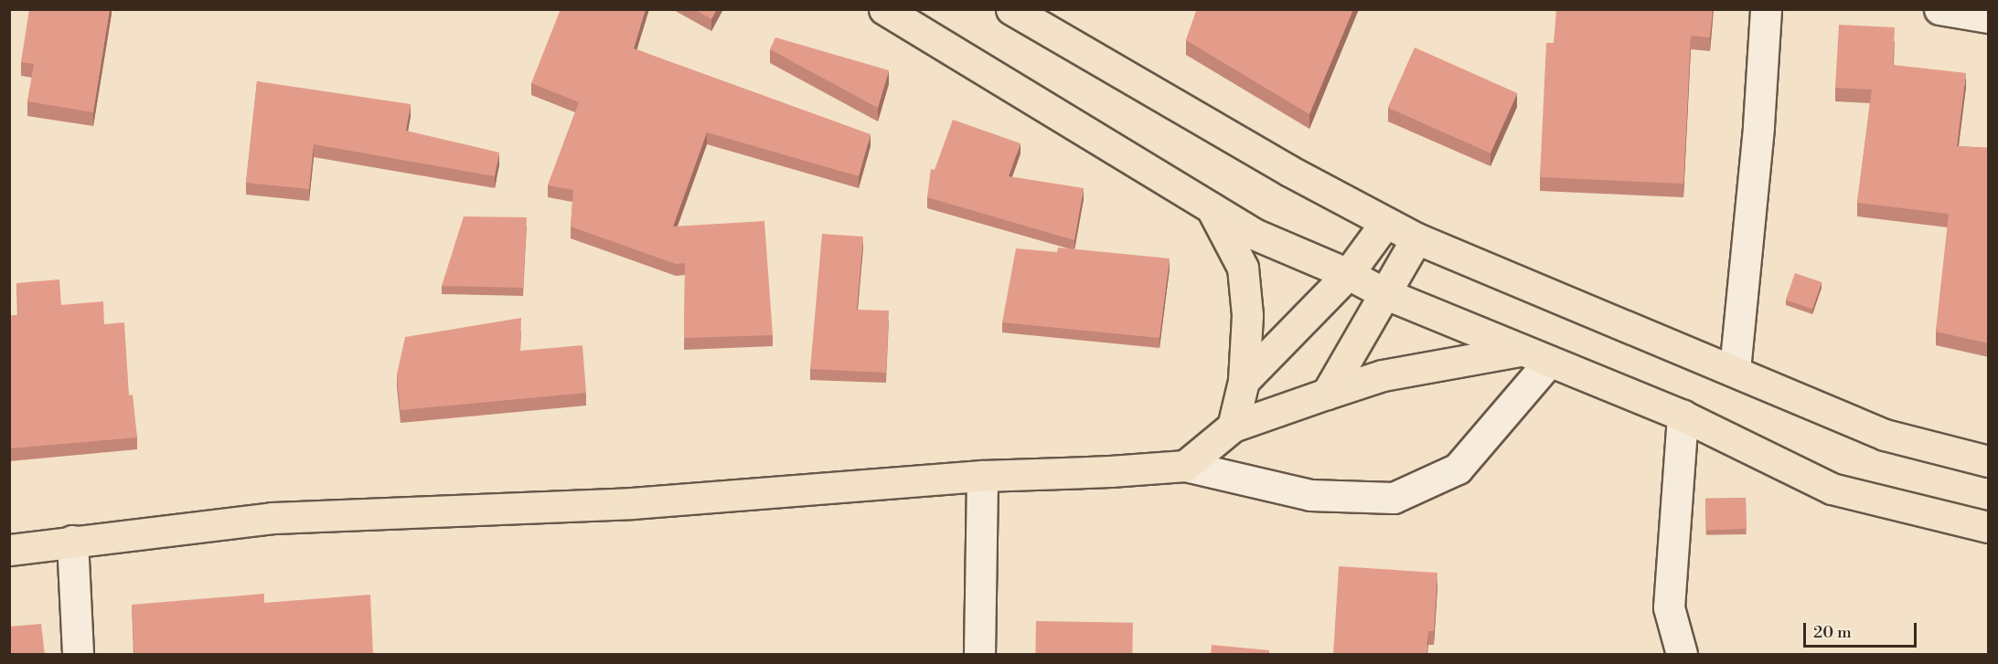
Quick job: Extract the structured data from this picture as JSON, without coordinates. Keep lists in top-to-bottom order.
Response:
{
  "scale_bar": "20 m"
}
